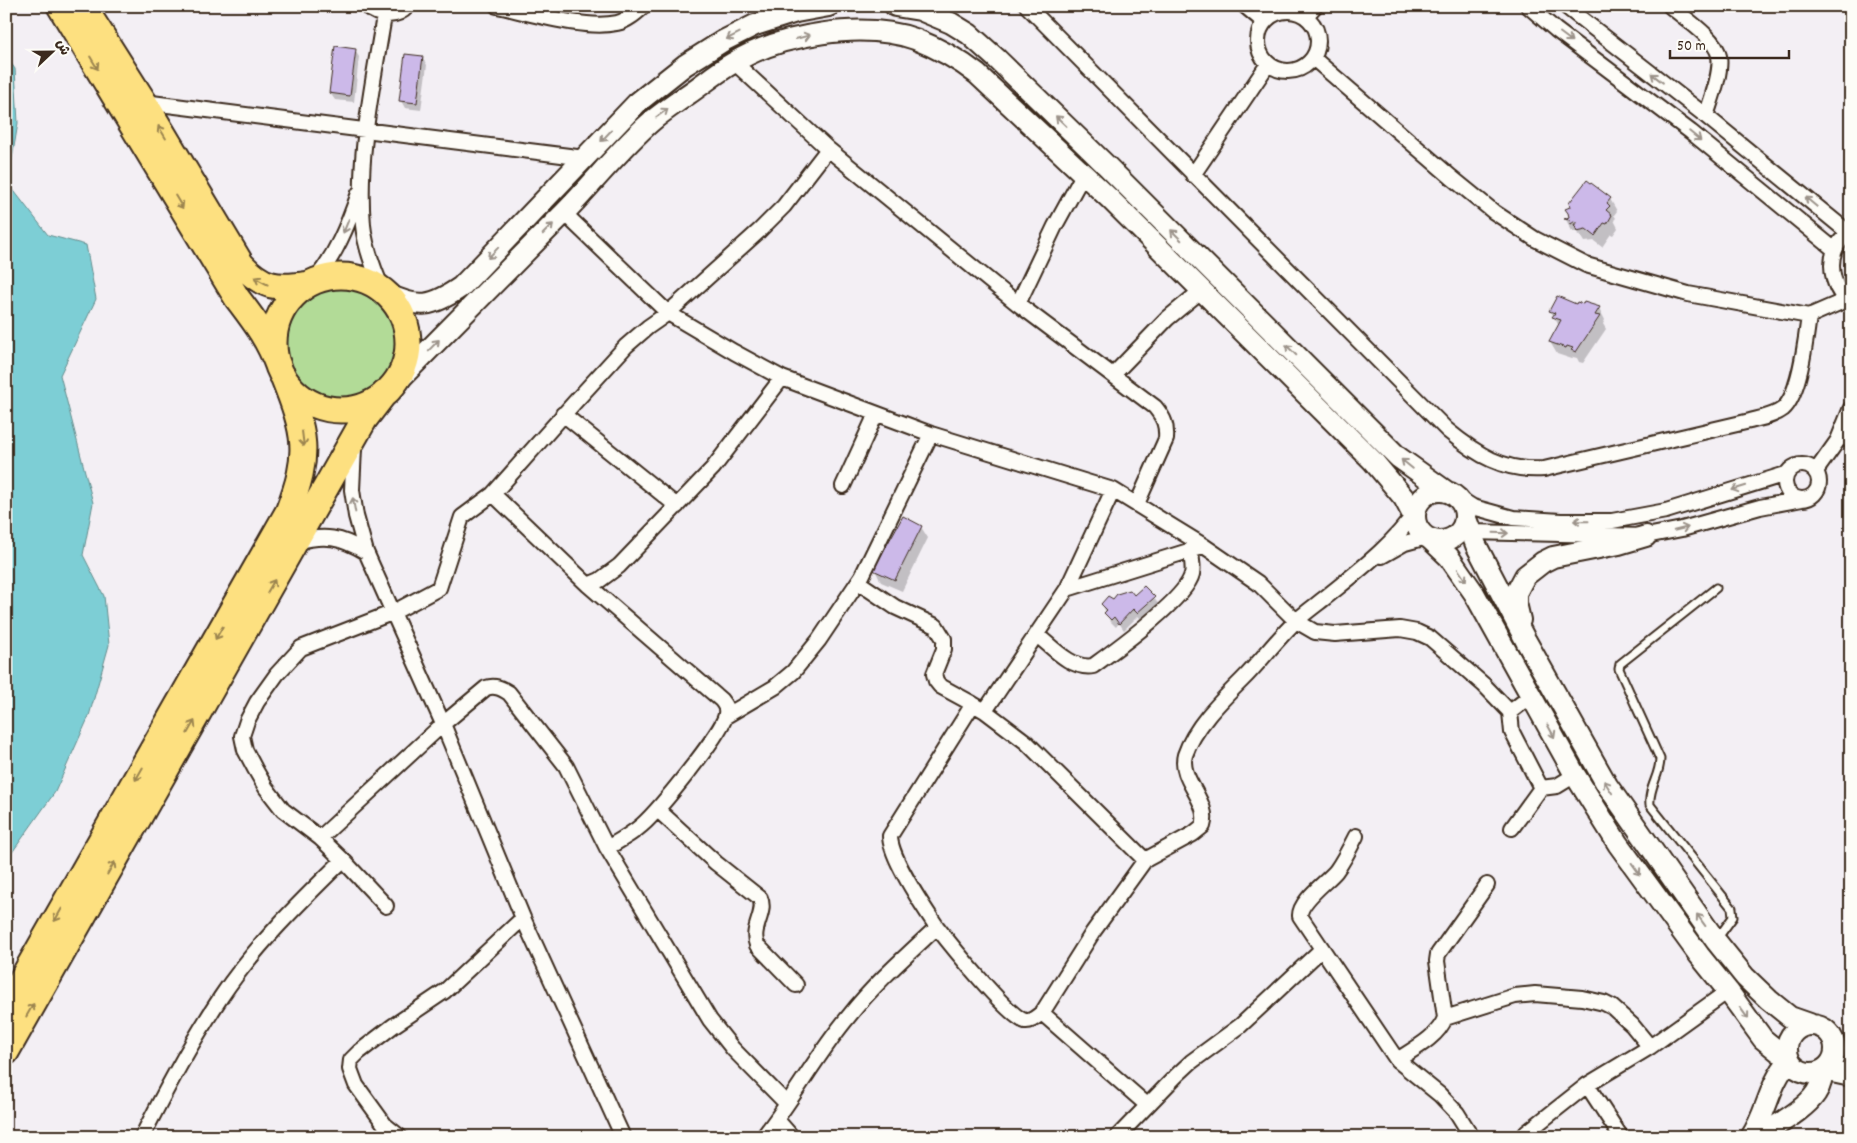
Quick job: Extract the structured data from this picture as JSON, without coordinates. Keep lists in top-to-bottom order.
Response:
{
  "scale_bar": "50 m",
  "north": "right"
}
